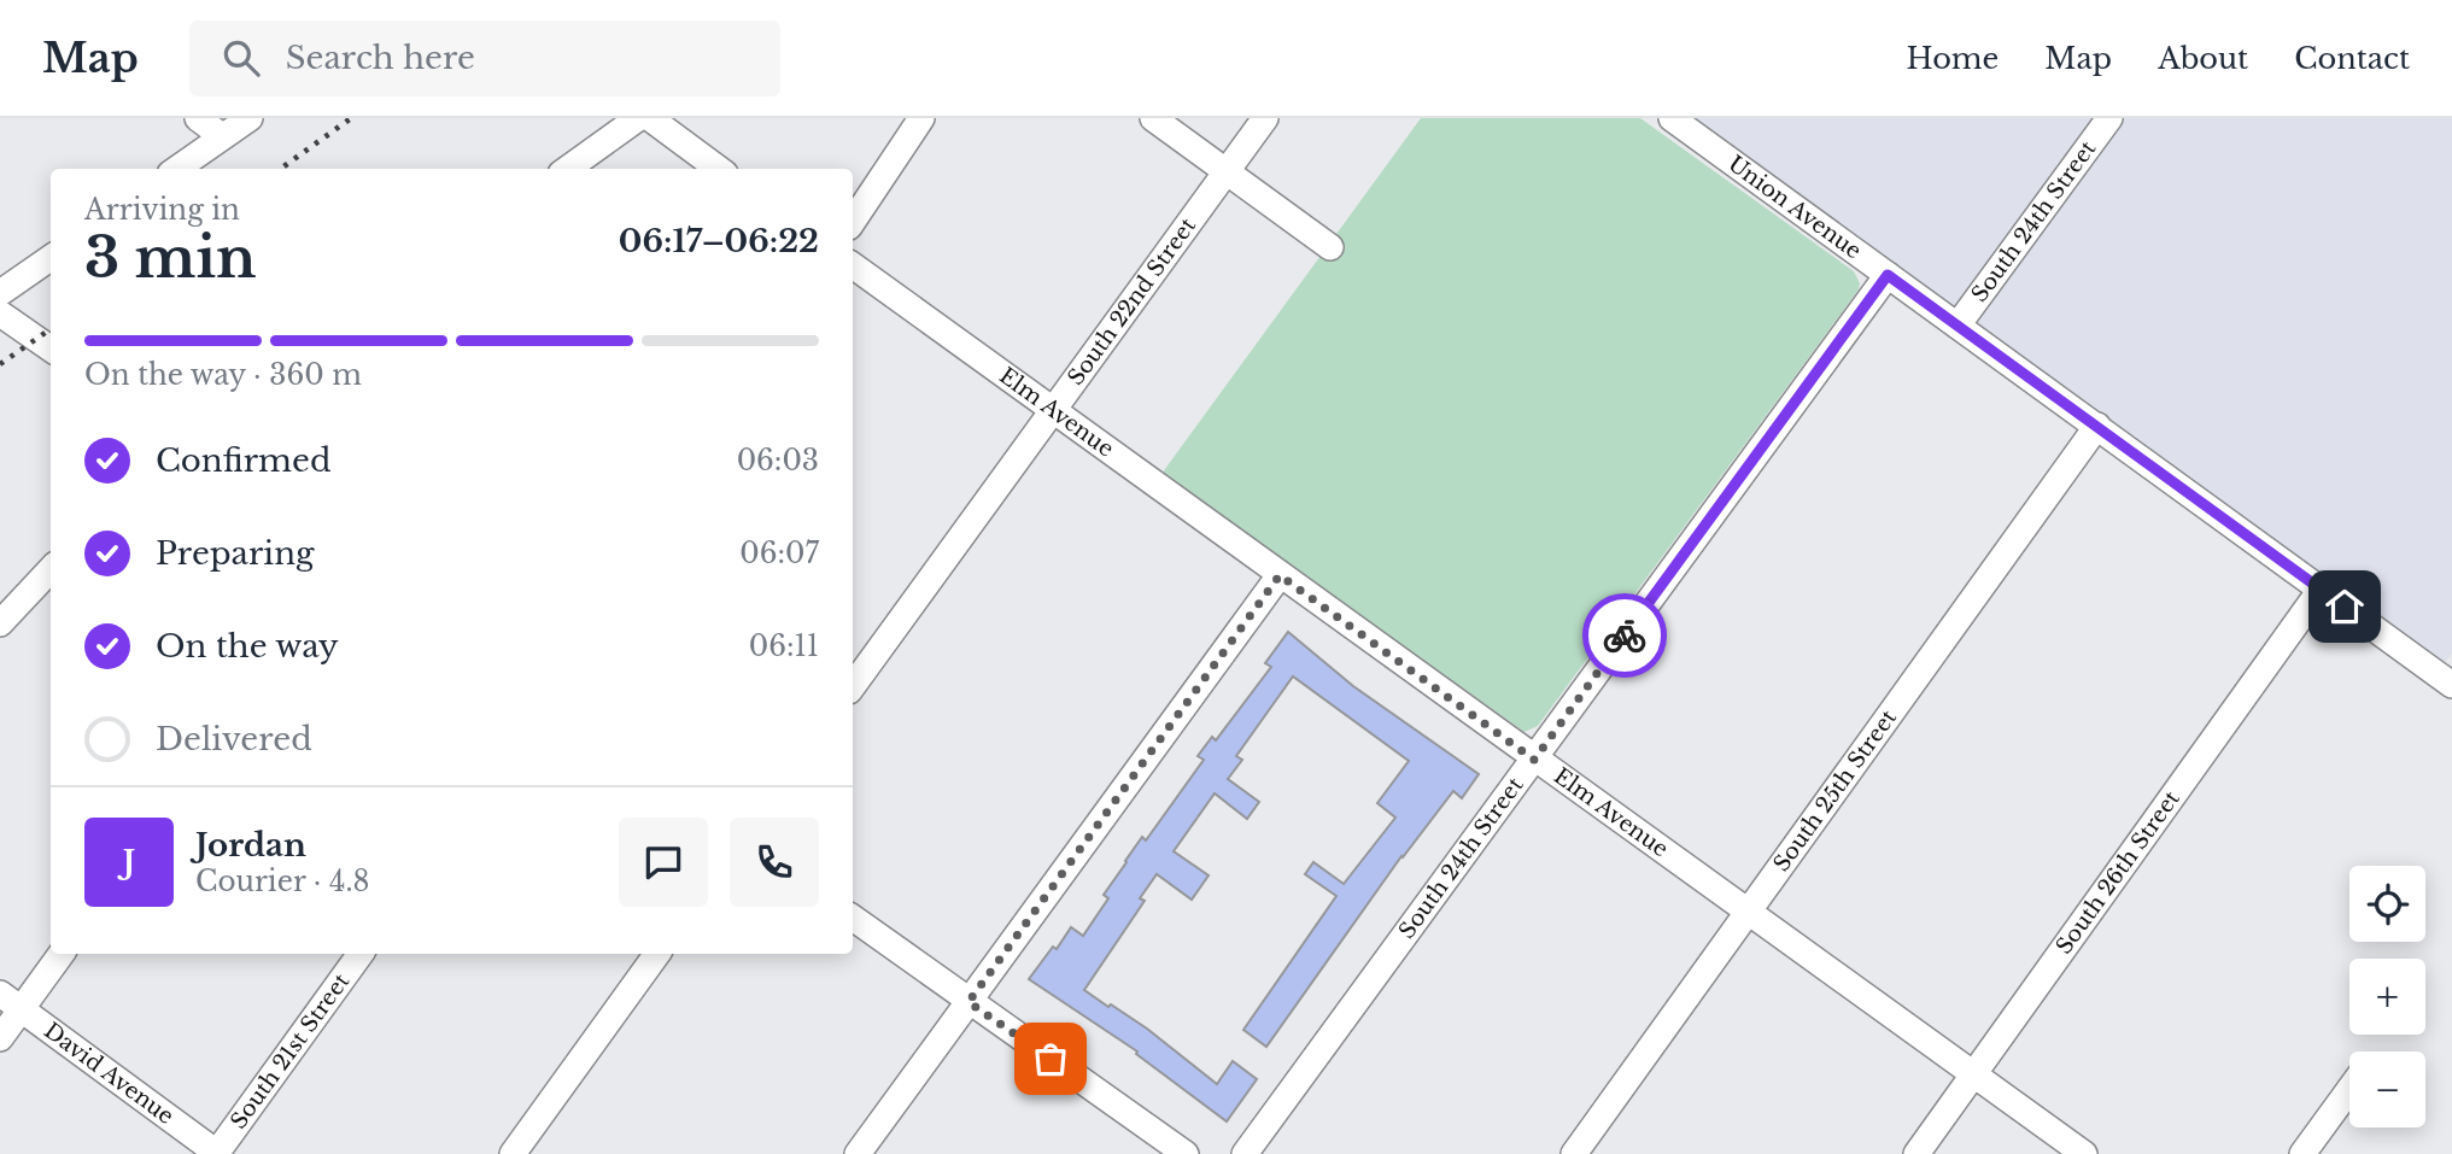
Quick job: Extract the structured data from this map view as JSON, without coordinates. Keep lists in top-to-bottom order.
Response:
{
  "streets": {
    "street": [
      "Union Avenue",
      "South 24th Street",
      "South 22nd Street",
      "Elm Avenue",
      "South 25th Street",
      "South 26th Street",
      "South 21st Street",
      "David Avenue"
    ]
  },
  "crossings": [
    ["Union Avenue", "South 24th Street"],
    ["Union Avenue", "South 25th Street"],
    ["Union Avenue", "South 26th Street"],
    ["South 24th Street", "Elm Avenue"],
    ["South 22nd Street", "Elm Avenue"],
    ["Elm Avenue", "South 25th Street"],
    ["Elm Avenue", "South 26th Street"],
    ["South 21st Street", "David Avenue"]
  ],
  "page": {
    "header": "Map",
    "search": "Search here",
    "nav": [
      "Home",
      "Map",
      "About",
      "Contact"
    ],
    "heading": ["3 min", "Arriving in", "06:17–06:22"],
    "panel": ["Jordan", "Courier · 4.8"],
    "bar": "On the way · 360 m",
    "list": [
      ["Confirmed", "06:03"],
      ["Preparing", "06:07"],
      ["On the way", "06:11"],
      "Delivered"
    ],
    "round": "J",
    "map_buttons": ["+", "−"]
  }
}
